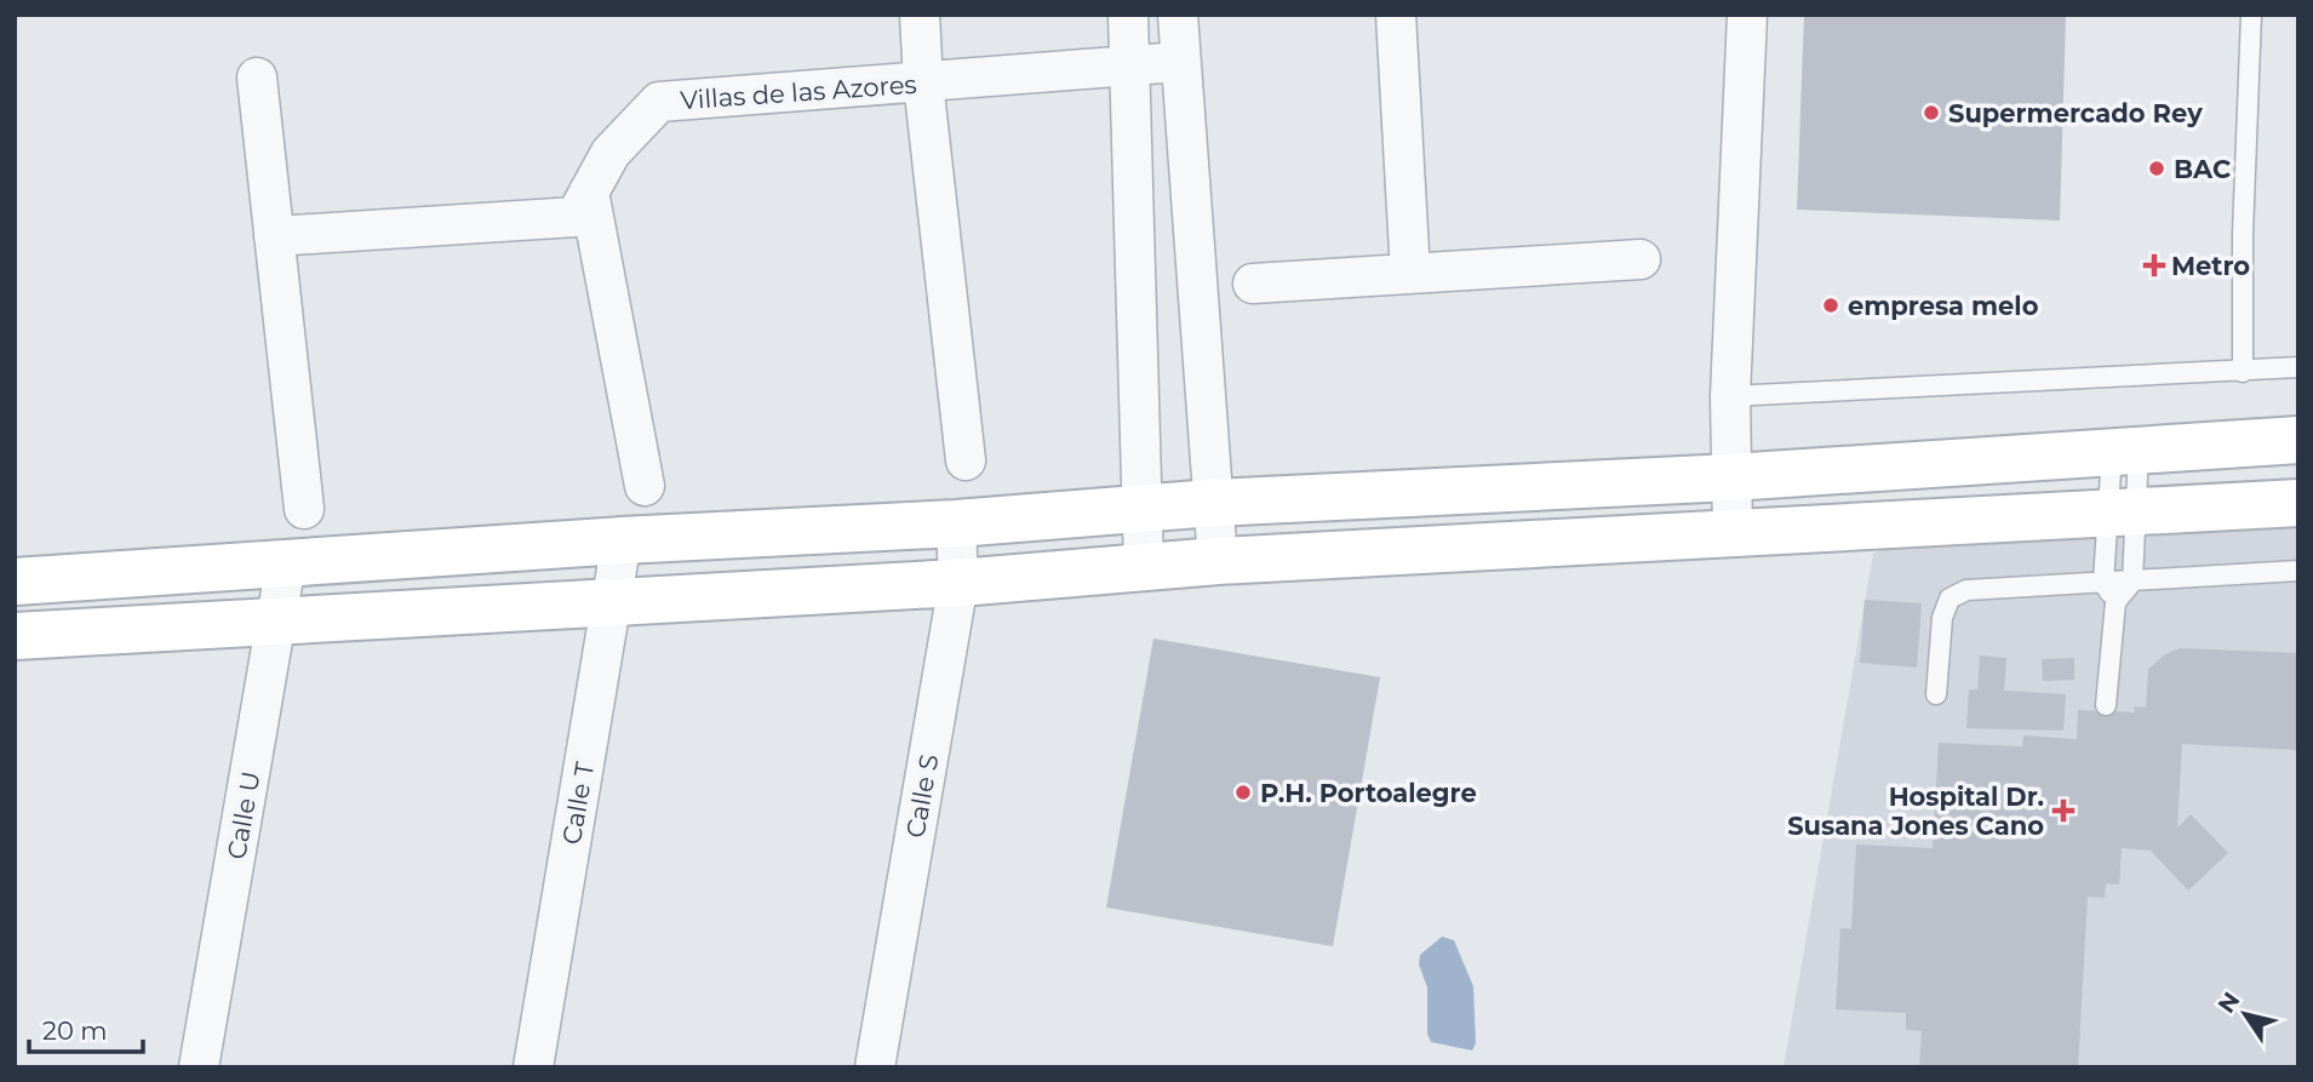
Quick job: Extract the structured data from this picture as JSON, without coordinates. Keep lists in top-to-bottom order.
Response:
{
  "streets": {
    "street": [
      "Villas de las Azores",
      "Calle S",
      "Calle T",
      "Calle U"
    ]
  },
  "places": {
    "other": [
      "Supermercado Rey",
      "BAC",
      "empresa melo",
      "P.H. Portoalegre"
    ],
    "health": ["Metro", "Hospital Dr. Susana Jones Cano"]
  },
  "scale_bar": "20 m",
  "north": "top left"
}
